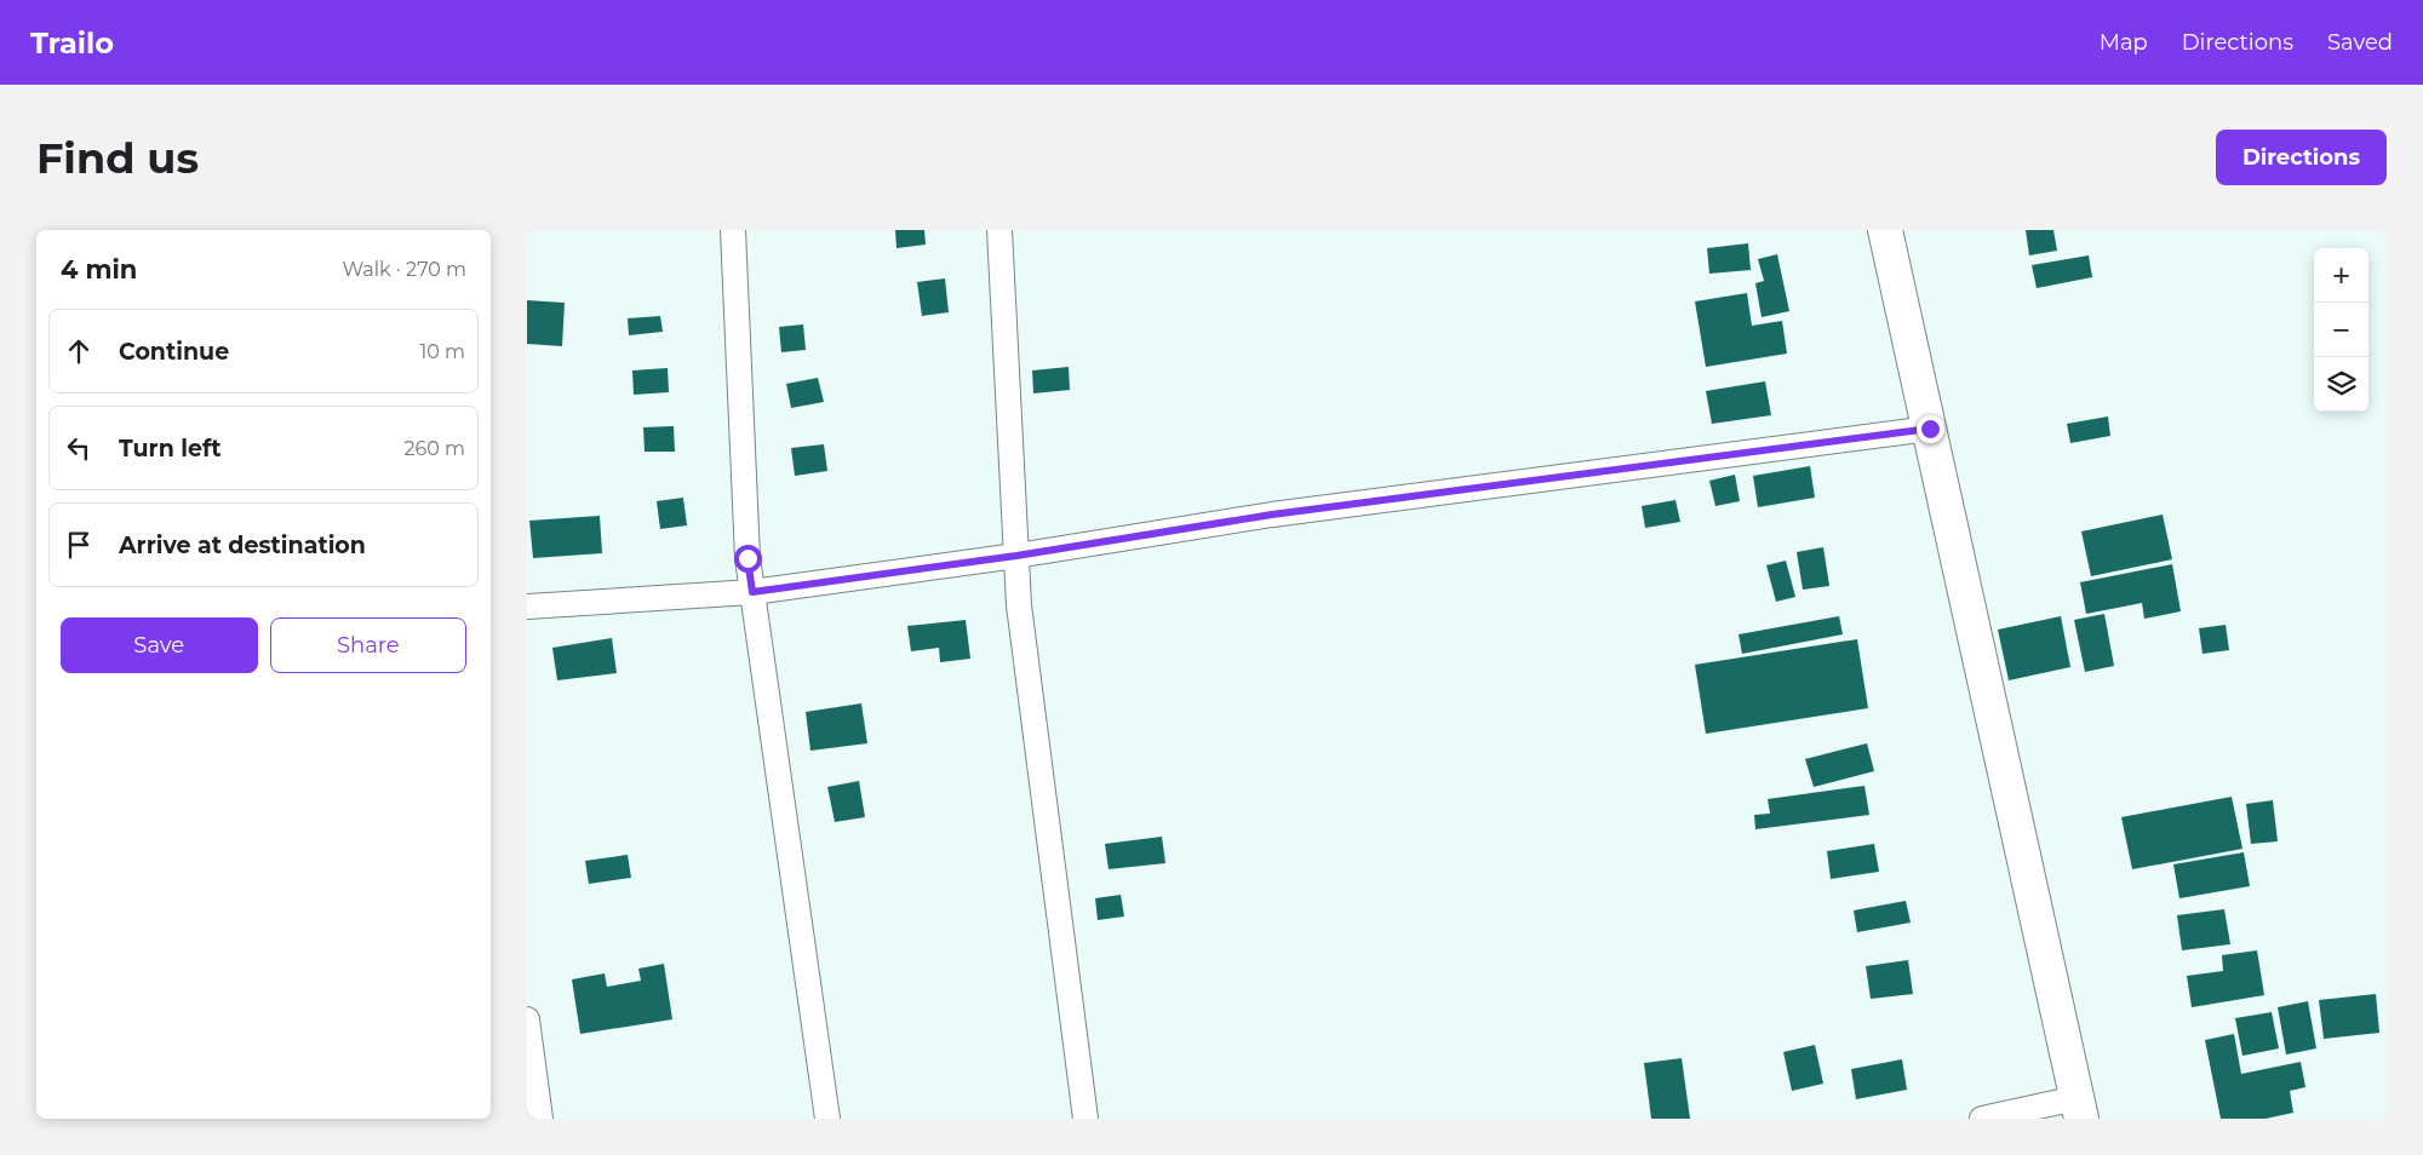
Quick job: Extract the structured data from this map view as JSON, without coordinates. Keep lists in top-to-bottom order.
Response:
{
  "page": {
    "header": "Trailo",
    "nav": ["Map", "Directions", "Saved"],
    "buttons": [
      "Directions",
      ["Save", "Share"]
    ],
    "title": "Find us",
    "heading": ["4 min", "Walk · 270 m"],
    "map_buttons": ["+", "−"],
    "list": [
      ["Continue", "10 m"],
      ["Turn left", "260 m"],
      "Arrive at destination"
    ]
  }
}
